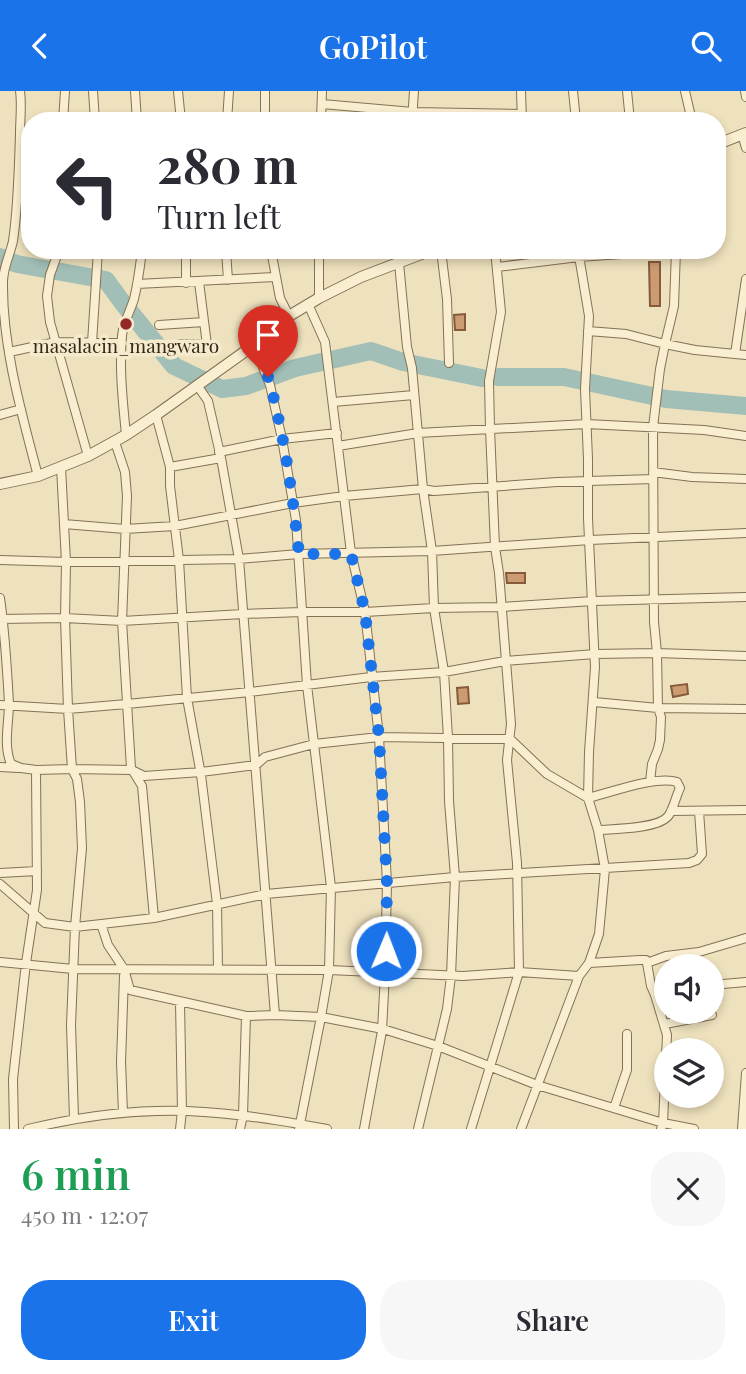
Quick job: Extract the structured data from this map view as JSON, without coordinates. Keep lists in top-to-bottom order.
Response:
{
  "places": ["masalacin_mangwaro"],
  "page": {
    "header": "GoPilot",
    "turn": ["280 m", "Turn left"],
    "heading": ["6 min", "450 m · 12:07"],
    "buttons": ["Exit", "Share"]
  }
}
